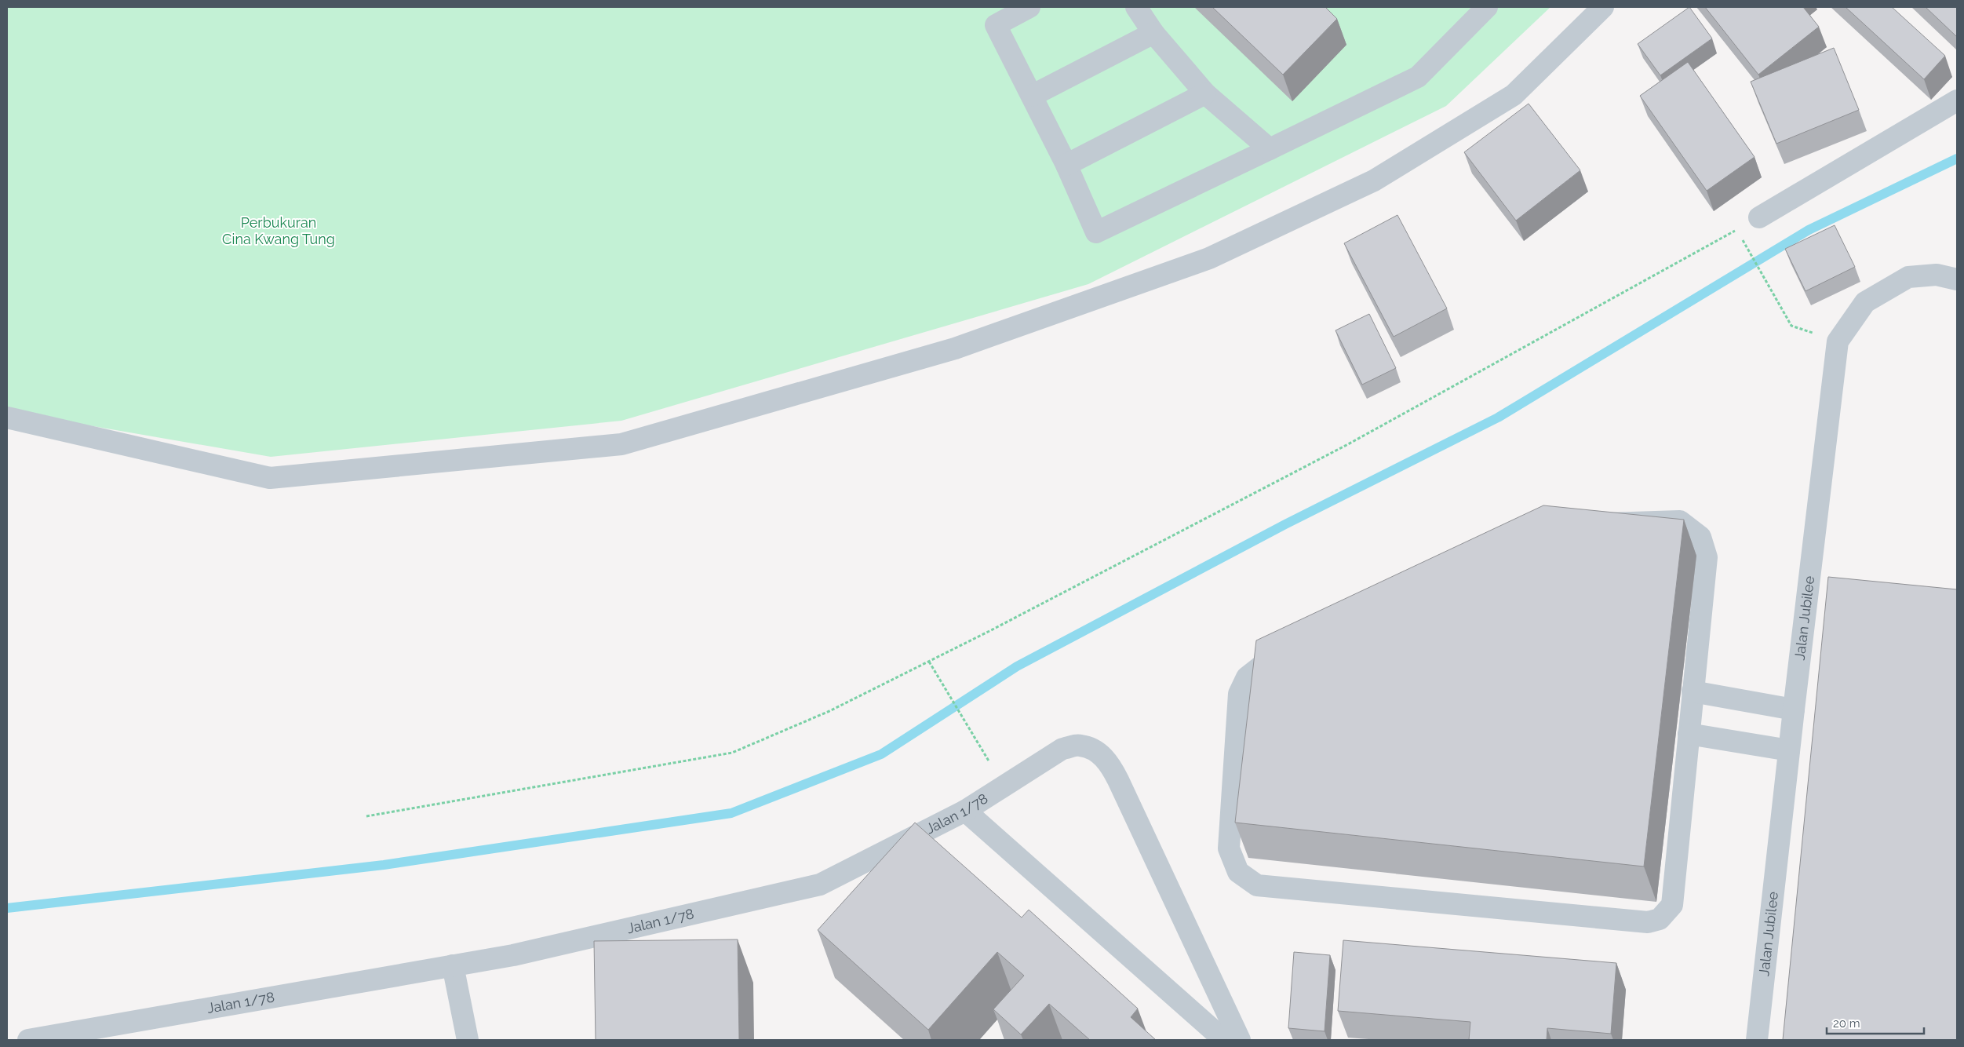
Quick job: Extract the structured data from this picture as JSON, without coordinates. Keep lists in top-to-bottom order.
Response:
{
  "streets": {
    "street": ["Jalan Jubilee", "Jalan 1/78"]
  },
  "parks": ["Perbukuran Cina Kwang Tung"],
  "scale_bar": "20 m"
}
